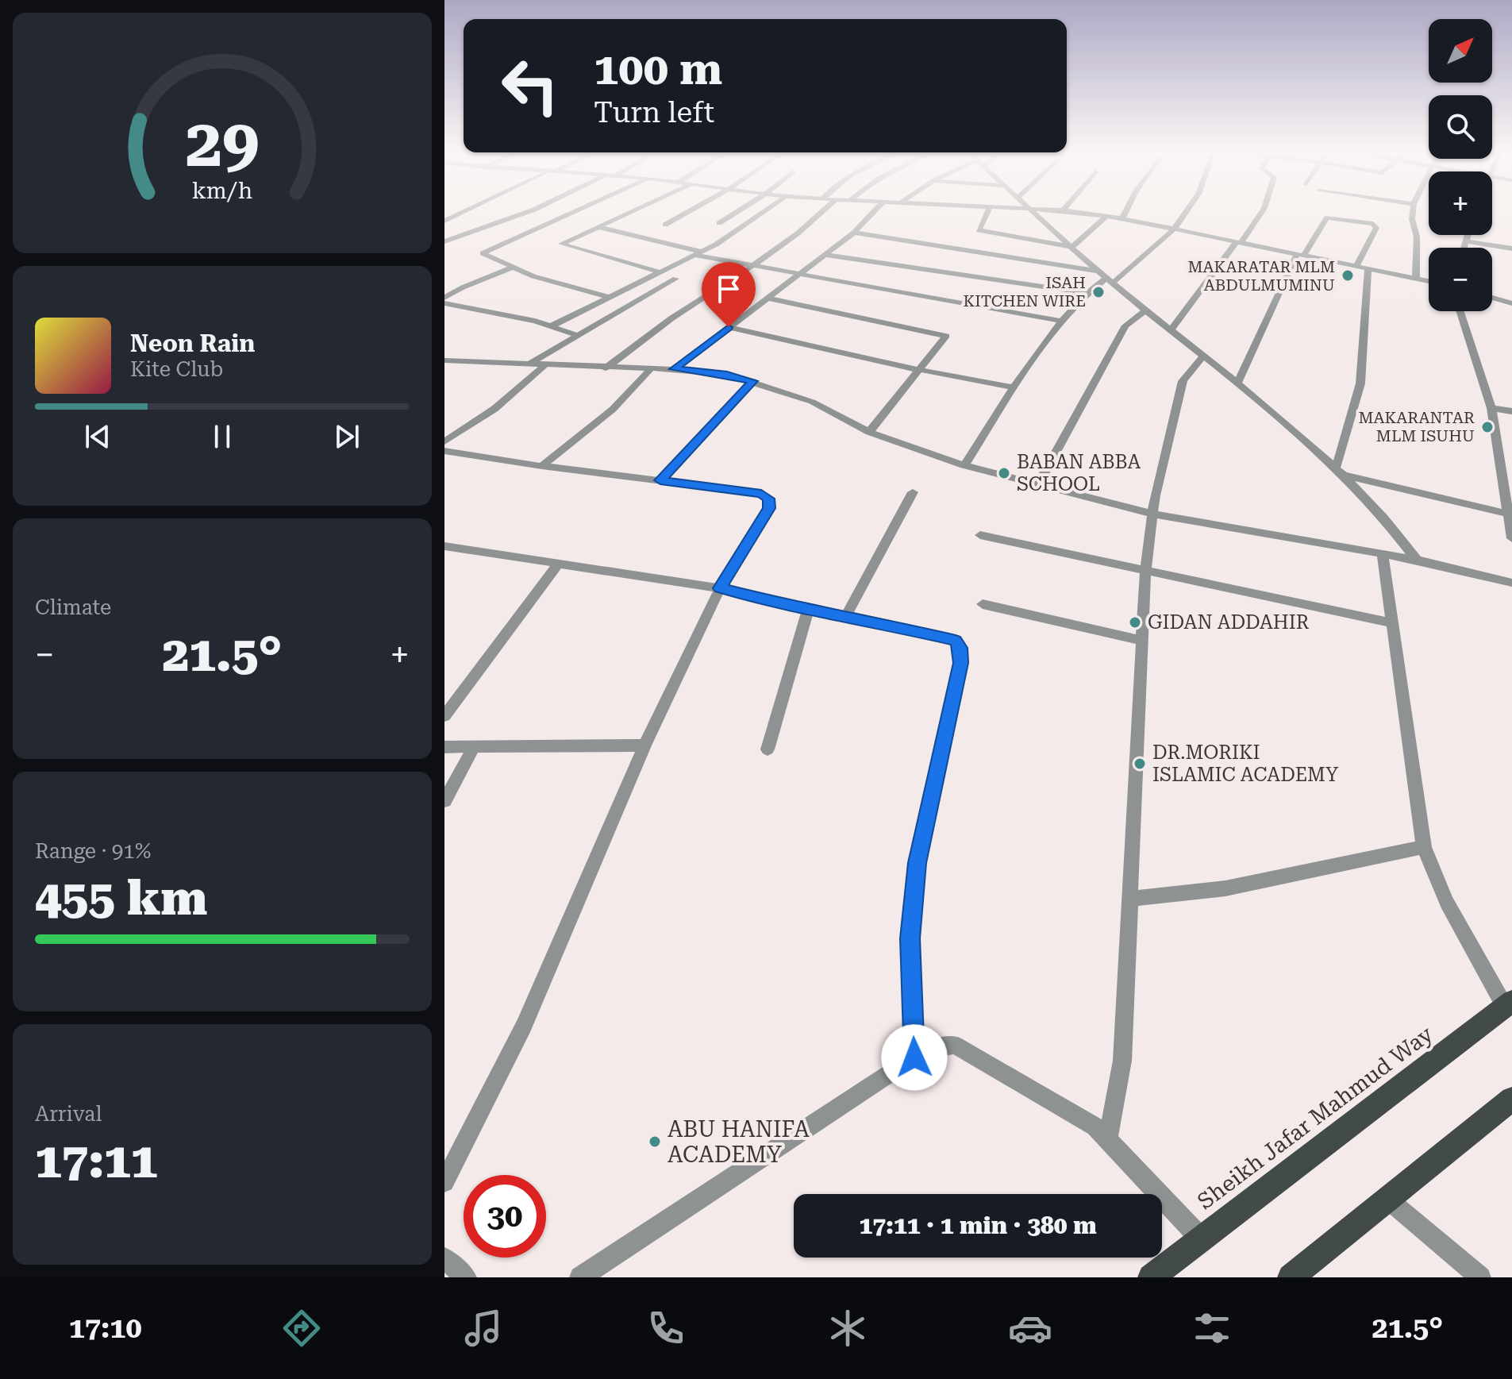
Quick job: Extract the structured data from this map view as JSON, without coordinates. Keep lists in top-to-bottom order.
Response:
{
  "streets": {
    "main road": ["Sheikh Jafar Mahmud Way"]
  },
  "places": [
    "MAKARATAR MLM ABDULMUMINU",
    "ISAH KITCHEN WIRE",
    "MAKARANTAR MLM ISUHU",
    "BABAN ABBA SCHOOL",
    "GIDAN ADDAHIR",
    "DR.MORIKI ISLAMIC ACADEMY",
    "ABU HANIFA ACADEMY"
  ],
  "north": "top right",
  "page": {
    "map_buttons": ["+", "−"],
    "turn": ["100 m", "Turn left"],
    "song": ["Neon Rain", "Kite Club"],
    "tile": [
      "Climate",
      ["Range · 91%", "455 km"],
      ["Arrival", "17:11"]
    ],
    "heat": ["−", "21.5°", "+"],
    "limit": "30",
    "trip": "17:11 · 1 min · 380 m",
    "tabs": ["17:10", "21.5°"],
    "gauge": ["29", "km/h"]
  }
}
